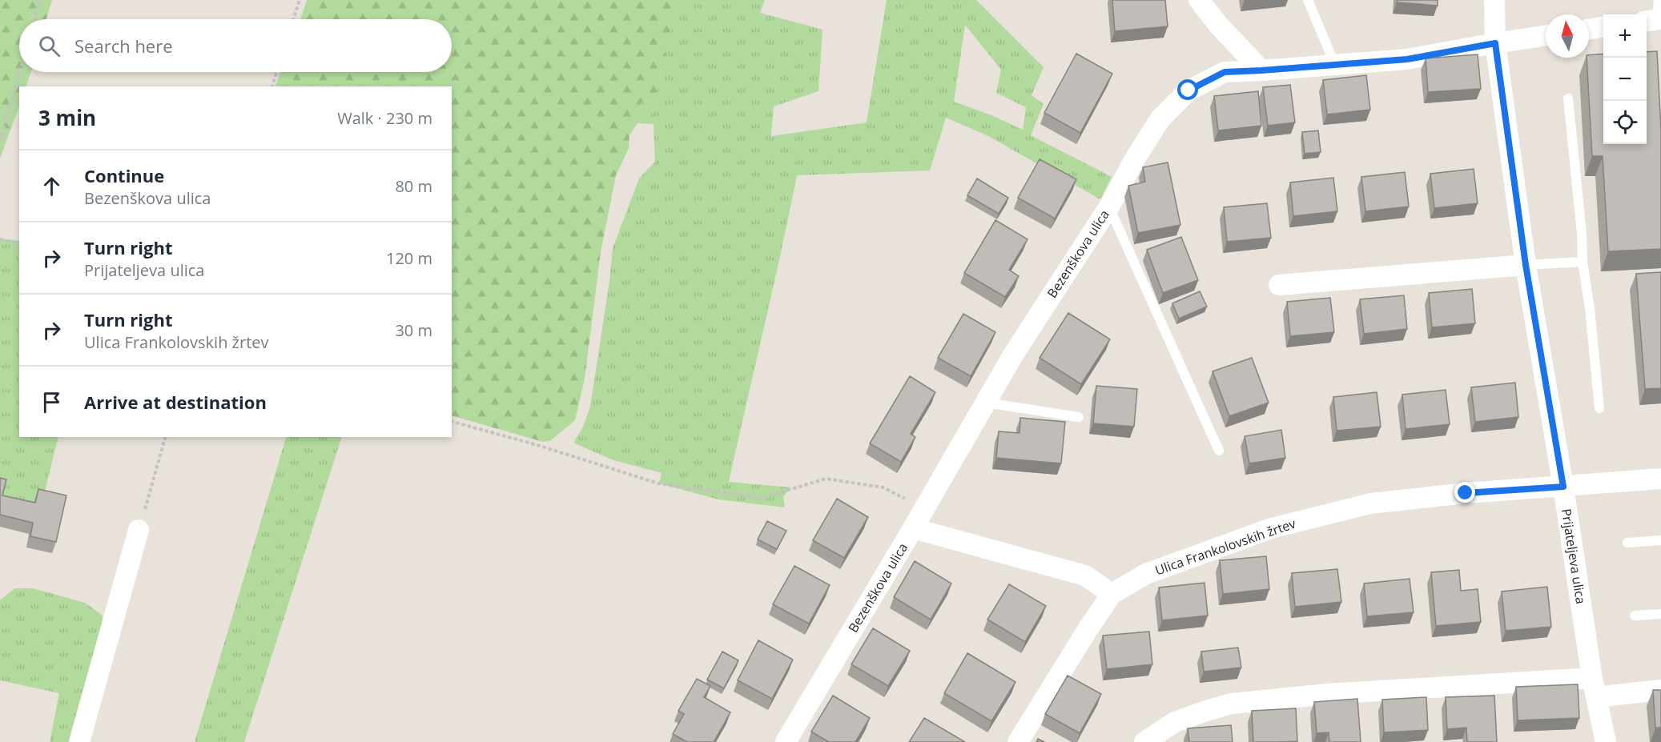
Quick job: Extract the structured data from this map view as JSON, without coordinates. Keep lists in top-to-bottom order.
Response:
{
  "streets": {
    "street": ["Bezenškova ulica", "Ulica Frankolovskih žrtev", "Prijateljeva ulica"]
  },
  "crossings": [
    ["Bezenškova ulica", "Prijateljeva ulica"],
    ["Ulica Frankolovskih žrtev", "Prijateljeva ulica"]
  ],
  "north": "top",
  "page": {
    "map_buttons": ["+", "−"],
    "search": "Search here",
    "heading": ["3 min", "Walk · 230 m"],
    "list": [
      ["Continue", "Bezenškova ulica", "80 m"],
      ["Turn right", "Prijateljeva ulica", "120 m"],
      ["Turn right", "Ulica Frankolovskih žrtev", "30 m"],
      "Arrive at destination"
    ]
  }
}
